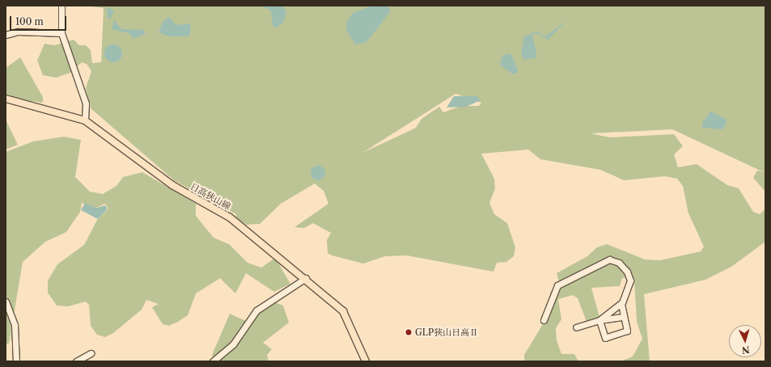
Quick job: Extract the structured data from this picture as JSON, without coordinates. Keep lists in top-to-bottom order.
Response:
{
  "streets": {
    "main road": ["日高狭山線"]
  },
  "places": ["GLP狭山日高Ⅱ"],
  "scale_bar": "100 m",
  "north": "bottom"
}
